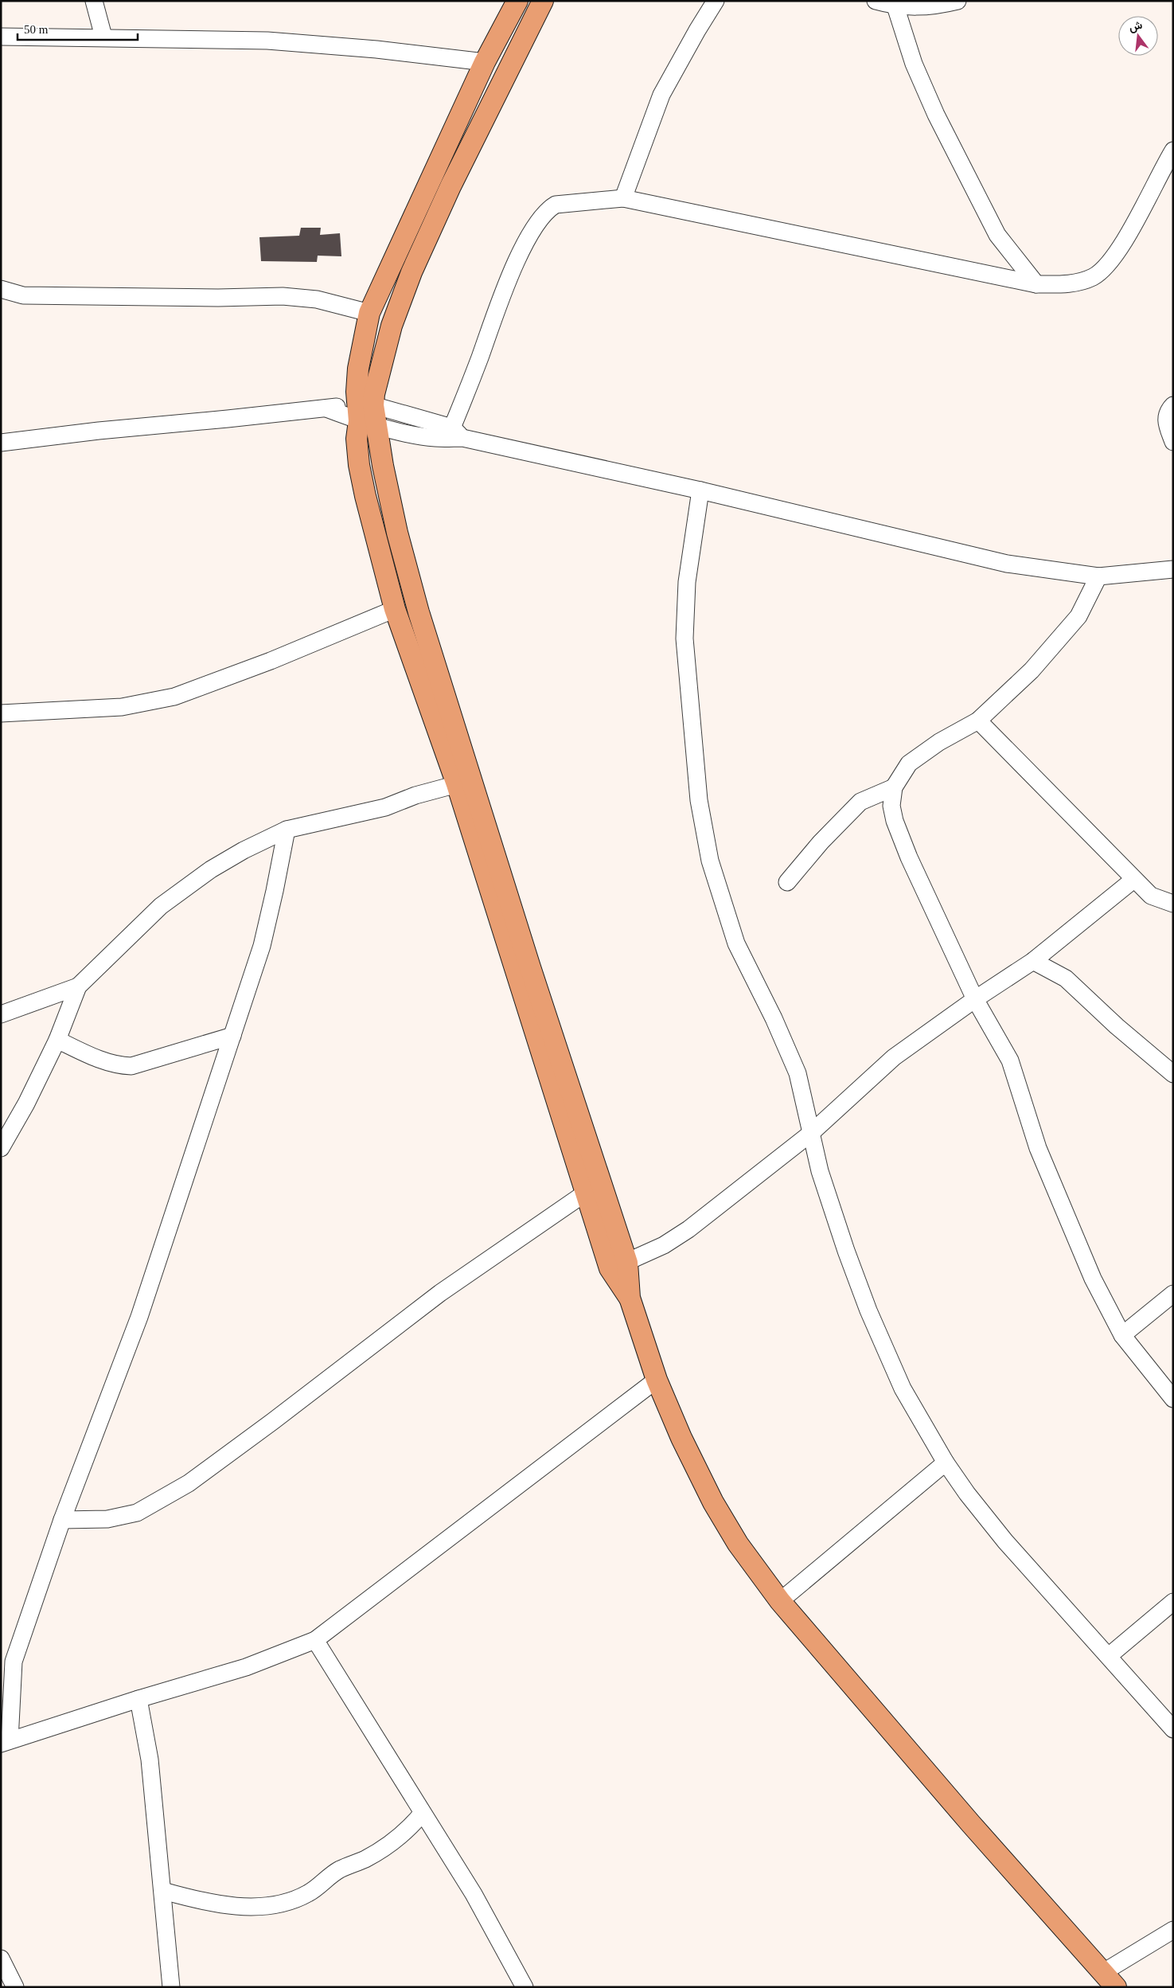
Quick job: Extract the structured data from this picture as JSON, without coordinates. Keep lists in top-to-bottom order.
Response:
{
  "scale_bar": "50 m",
  "north": "top"
}
